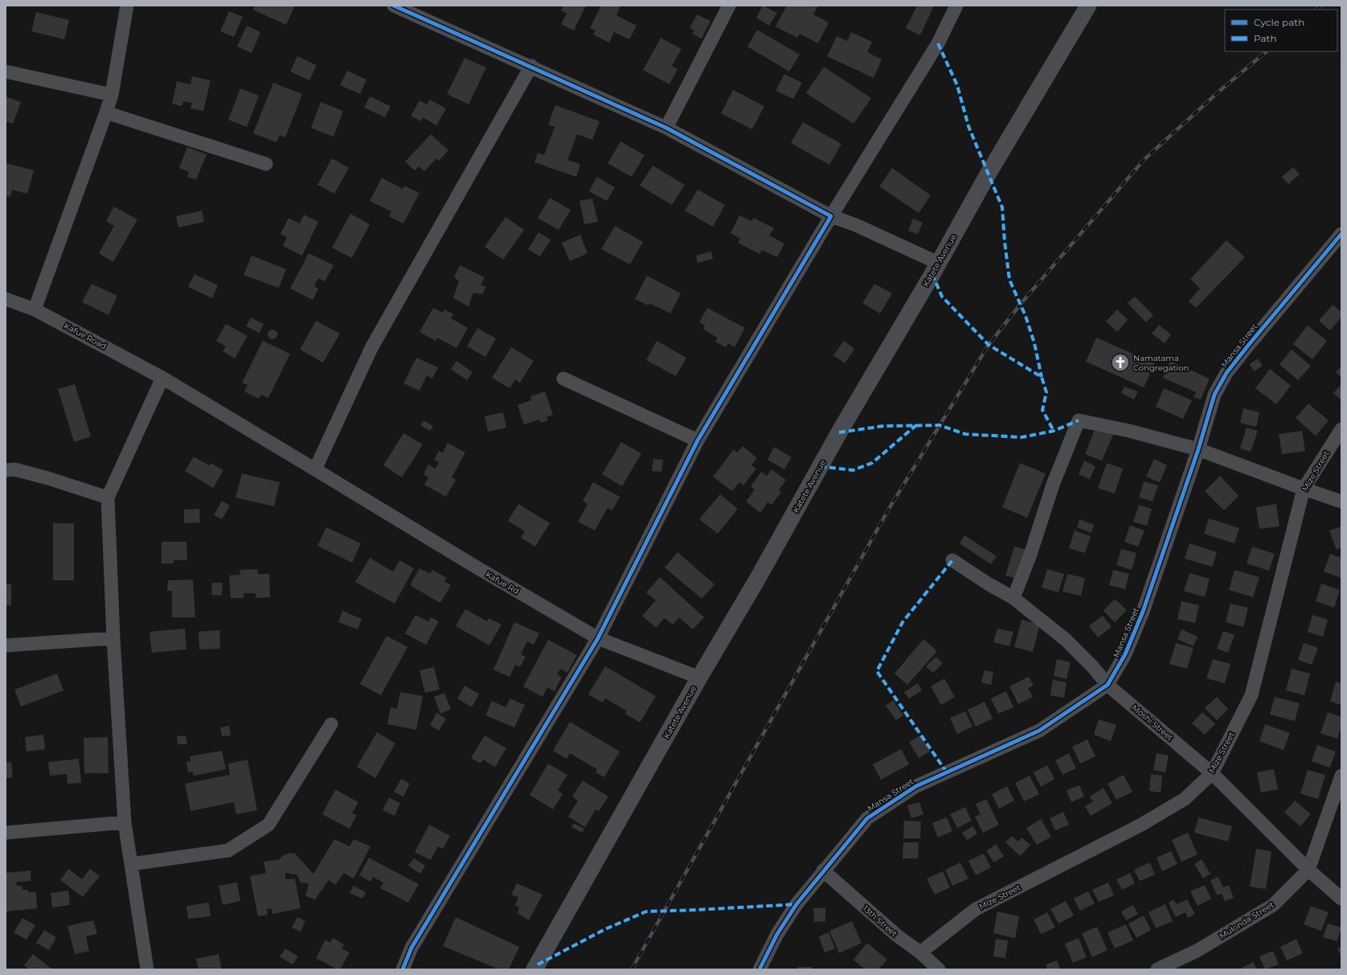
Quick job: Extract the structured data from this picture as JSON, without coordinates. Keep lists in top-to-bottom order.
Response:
{
  "streets": {
    "street": [
      "Katete Avenue",
      "Kafue Road",
      "Mansa Street",
      "Mize Street",
      "Kafue Rd",
      "Moshi Street",
      "Mulonda Street",
      "13th Street"
    ]
  },
  "crossings": [
    ["Katete Avenue", "Kafue Rd"],
    ["Kafue Road", "Kafue Rd"],
    ["Mansa Street", "Moshi Street"],
    ["Mansa Street", "13th Street"],
    ["Mize Street", "Moshi Street"],
    ["Mize Street", "13th Street"],
    ["Moshi Street", "Mulonda Street"]
  ],
  "places": {
    "church": ["Namatama Congregation"]
  },
  "legend": ["Cycle path", "Path"]
}
